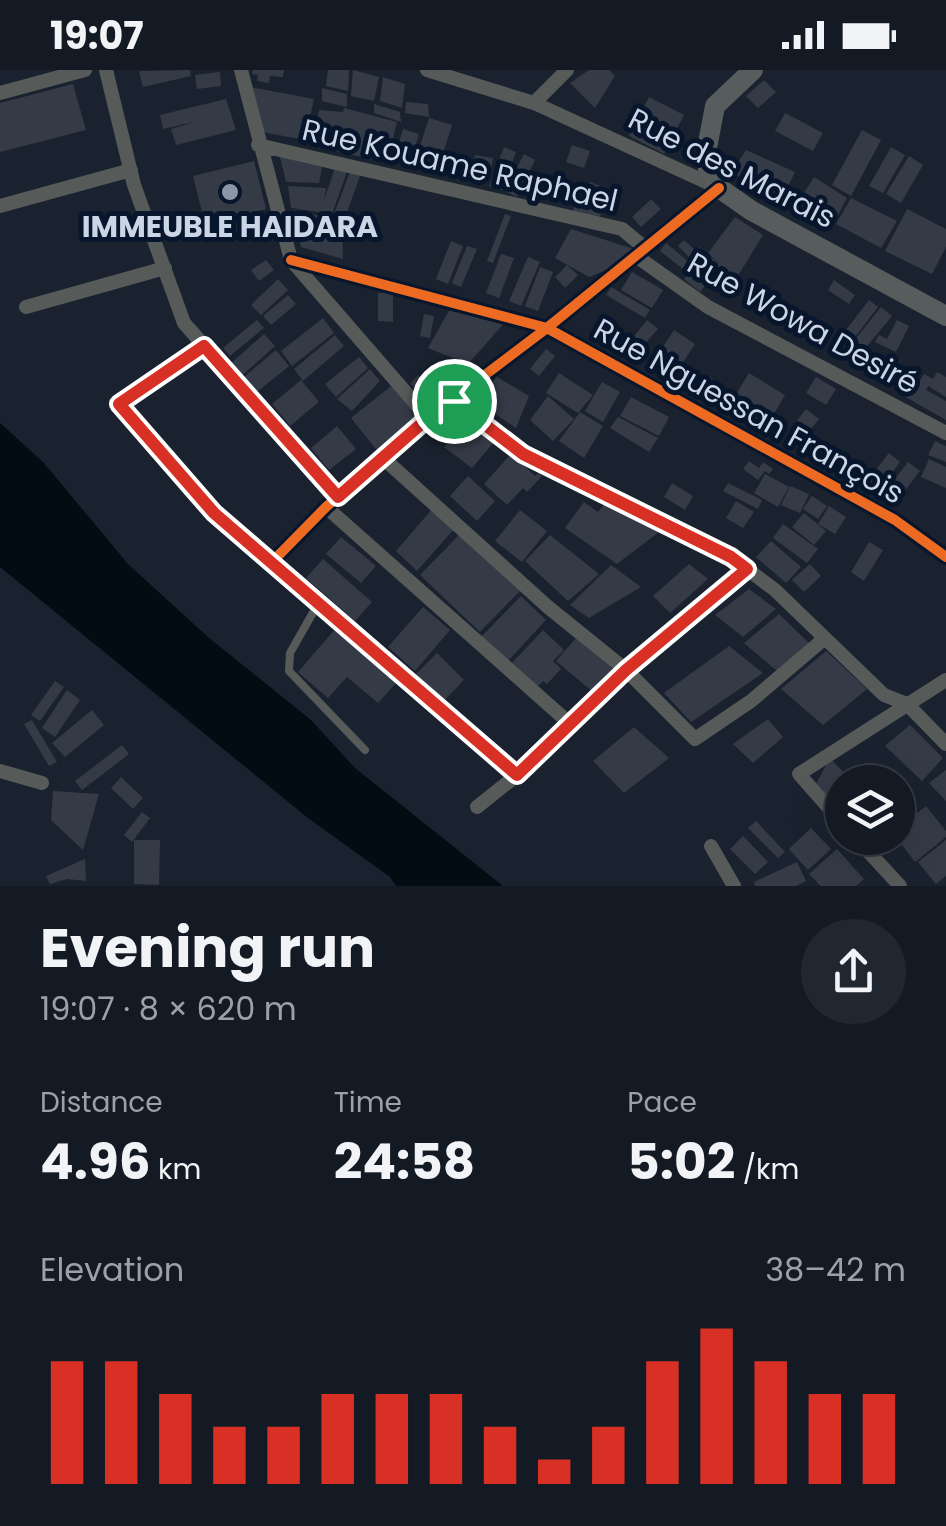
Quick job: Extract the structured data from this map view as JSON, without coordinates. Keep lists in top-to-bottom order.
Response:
{
  "streets": {
    "street": [
      "Rue Kouame Raphael",
      "Rue des Marais",
      "Rue Wowa Desiré",
      "Rue Nguessan François"
    ]
  },
  "crossings": [
    ["Rue Kouame Raphael", "Rue Wowa Desiré"]
  ],
  "places": ["IMMEUBLE HAIDARA"],
  "page": {
    "status": "19:07",
    "heading": ["Evening run", "19:07 · 8 × 620 m"],
    "stats": [
      ["Distance", "4.96 km"],
      ["Time", "24:58"],
      ["Pace", "5:02 /km"]
    ],
    "chart": ["Elevation", "38–42 m"]
  }
}
